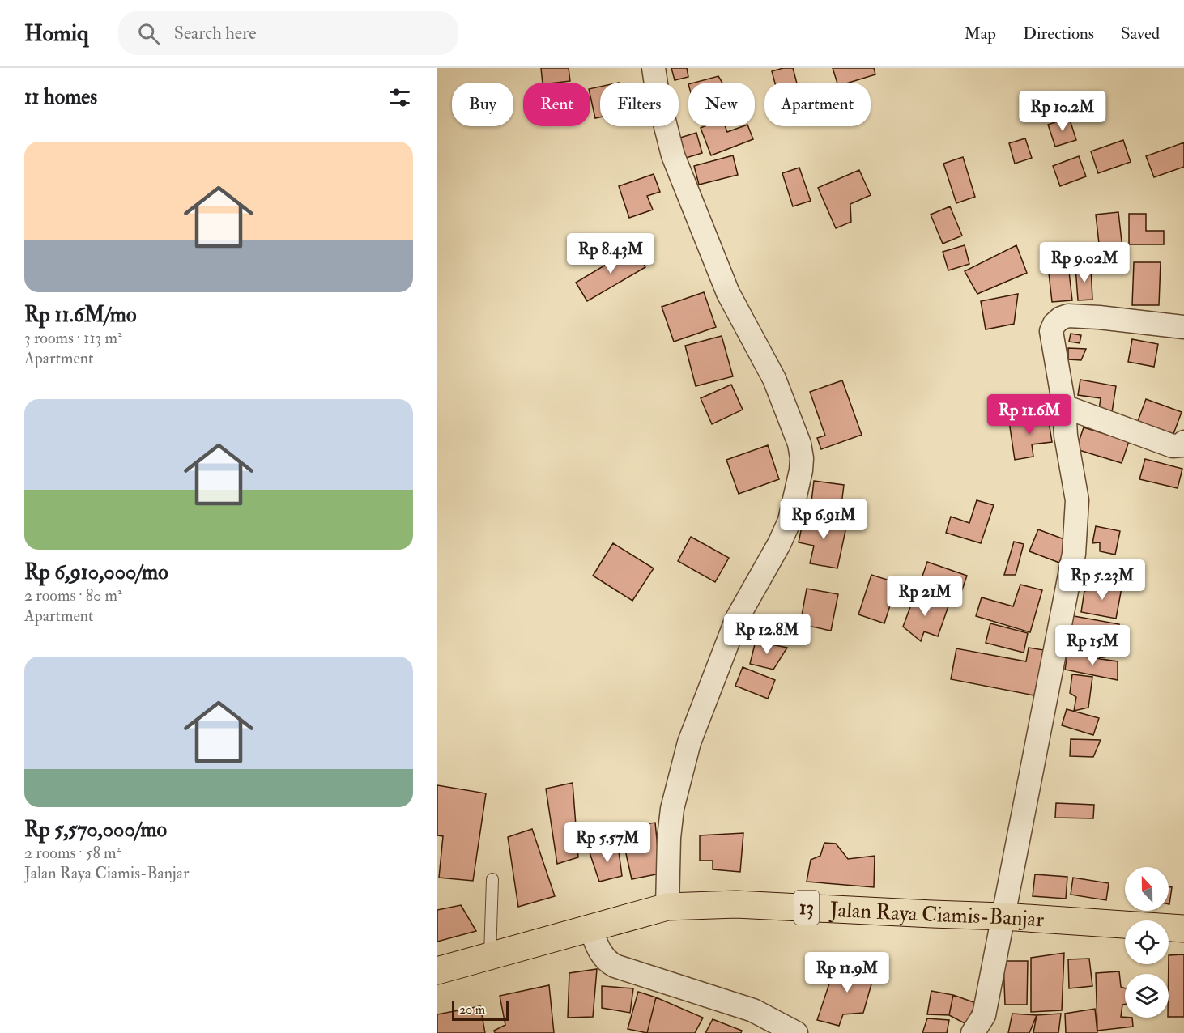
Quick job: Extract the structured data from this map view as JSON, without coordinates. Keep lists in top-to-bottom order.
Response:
{
  "streets": {
    "highway": ["13", "Jalan Raya Ciamis-Banjar"]
  },
  "scale_bar": "20 m",
  "north": "top",
  "page": {
    "header": "Homiq",
    "search": "Search here",
    "nav": ["Map", "Directions", "Saved"],
    "heading": "11 homes",
    "chip": [
      "Buy",
      "Rent",
      "Filters",
      "New",
      "Apartment"
    ],
    "price": [
      "Rp 10.2M",
      "Rp 8.43M",
      "Rp 9.02M",
      "Rp 11.6M",
      "Rp 6.91M",
      "Rp 5.23M",
      "Rp 21M",
      "Rp 12.8M",
      "Rp 15M",
      "Rp 5.57M",
      "Rp 11.9M"
    ],
    "list": [
      {
        "name": "Rp 11.6M/mo",
        "note": "3 rooms · 113 m² · Apartment"
      },
      {
        "name": "Rp 6,910,000/mo",
        "note": "2 rooms · 80 m² · Apartment"
      },
      {
        "name": "Rp 5,570,000/mo",
        "note": "2 rooms · 58 m² · Jalan Raya Ciamis-Banjar"
      }
    ],
    "scale": "20 m"
  }
}
